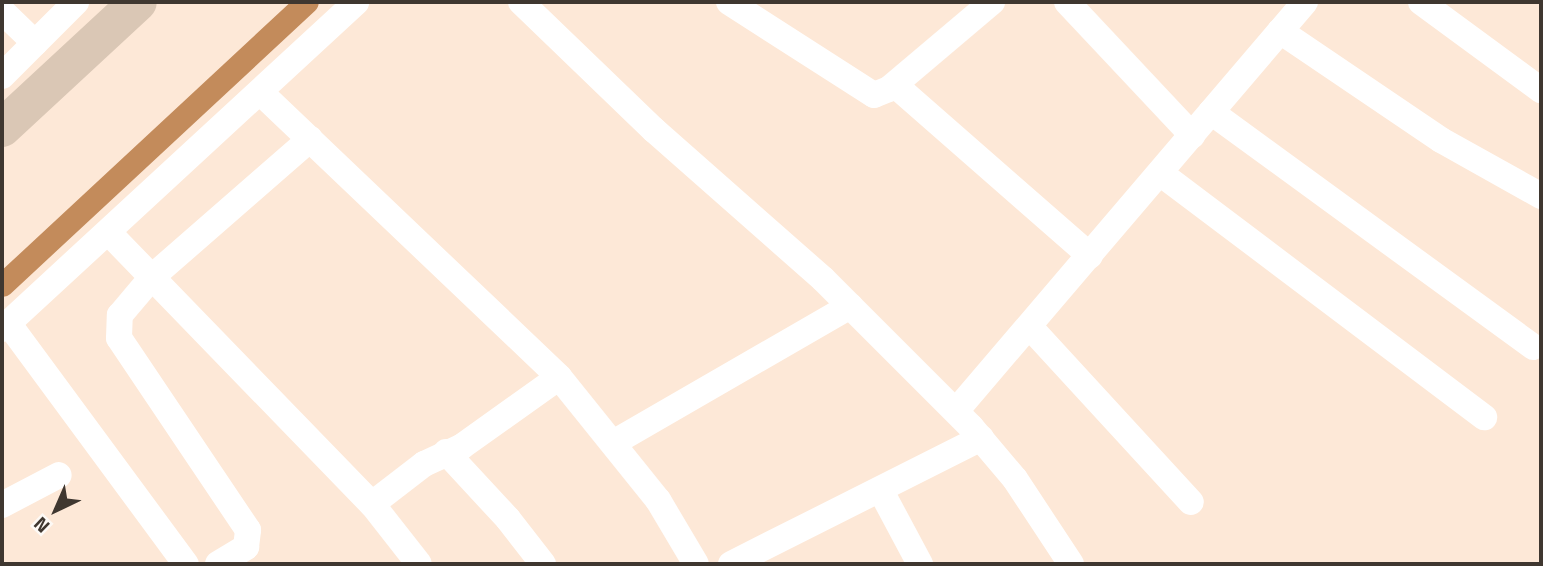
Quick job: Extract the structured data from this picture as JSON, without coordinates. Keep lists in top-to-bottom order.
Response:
{
  "north": "bottom left"
}
